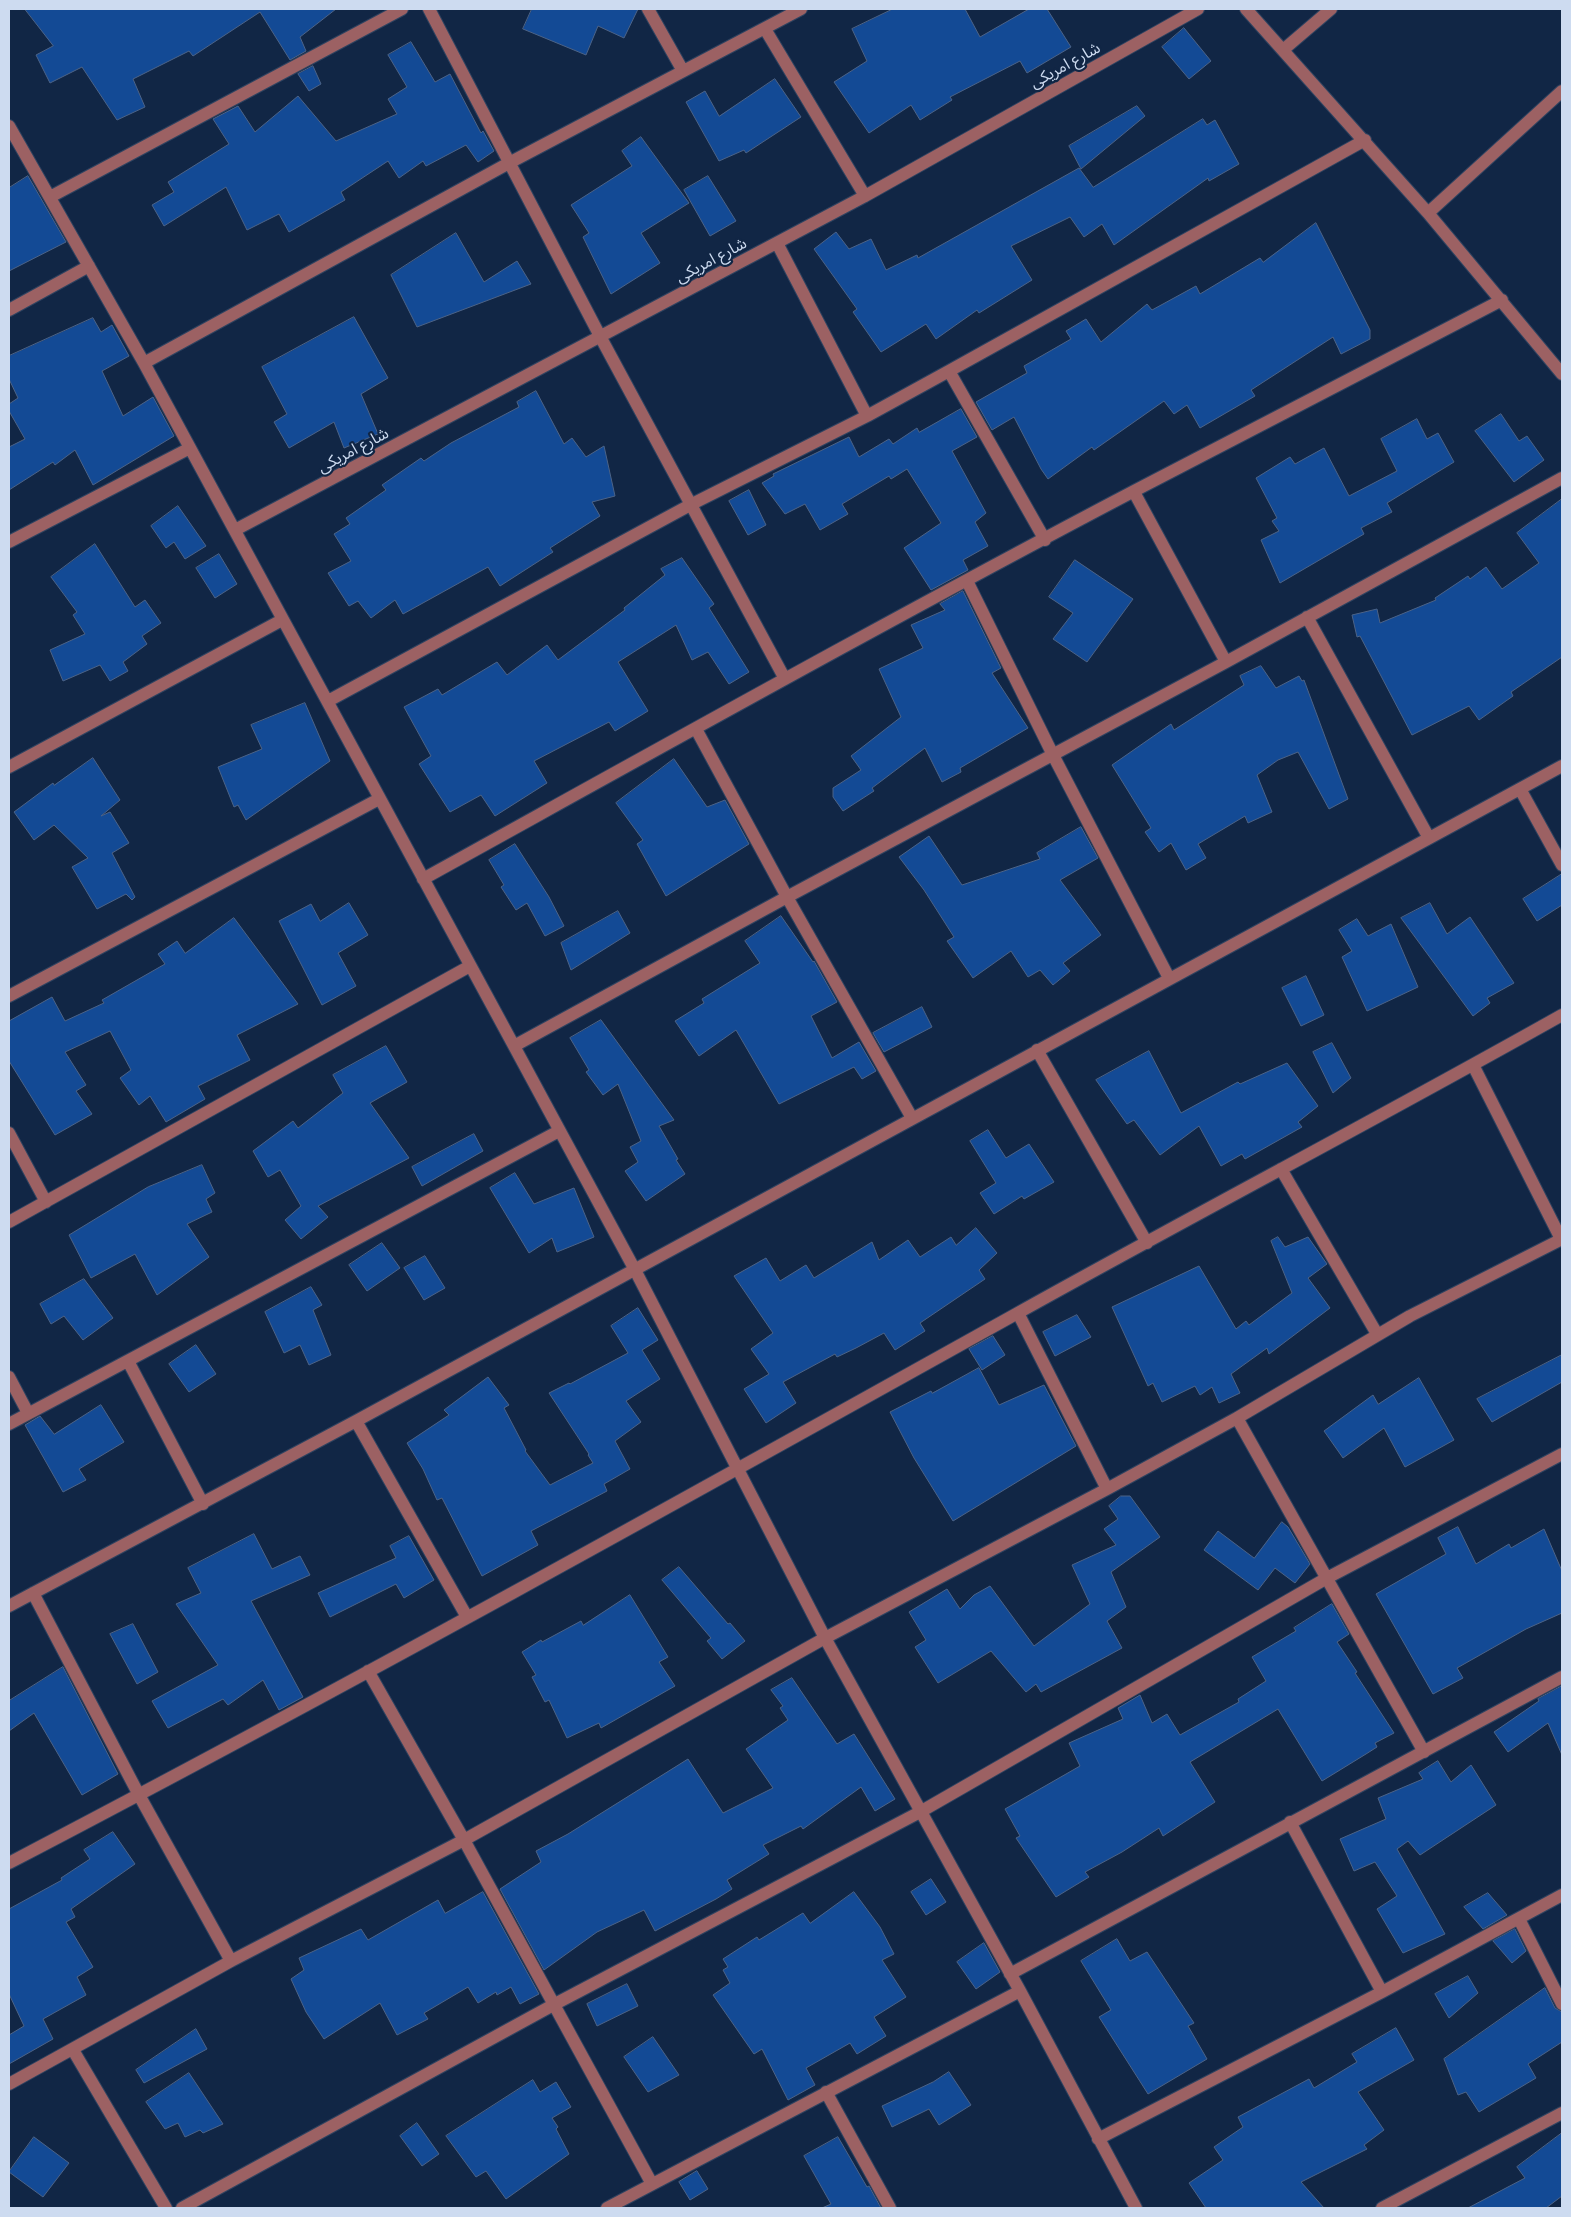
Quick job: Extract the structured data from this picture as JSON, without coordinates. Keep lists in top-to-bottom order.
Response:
{
  "streets": {
    "street": ["شارع امريكى"]
  }
}
